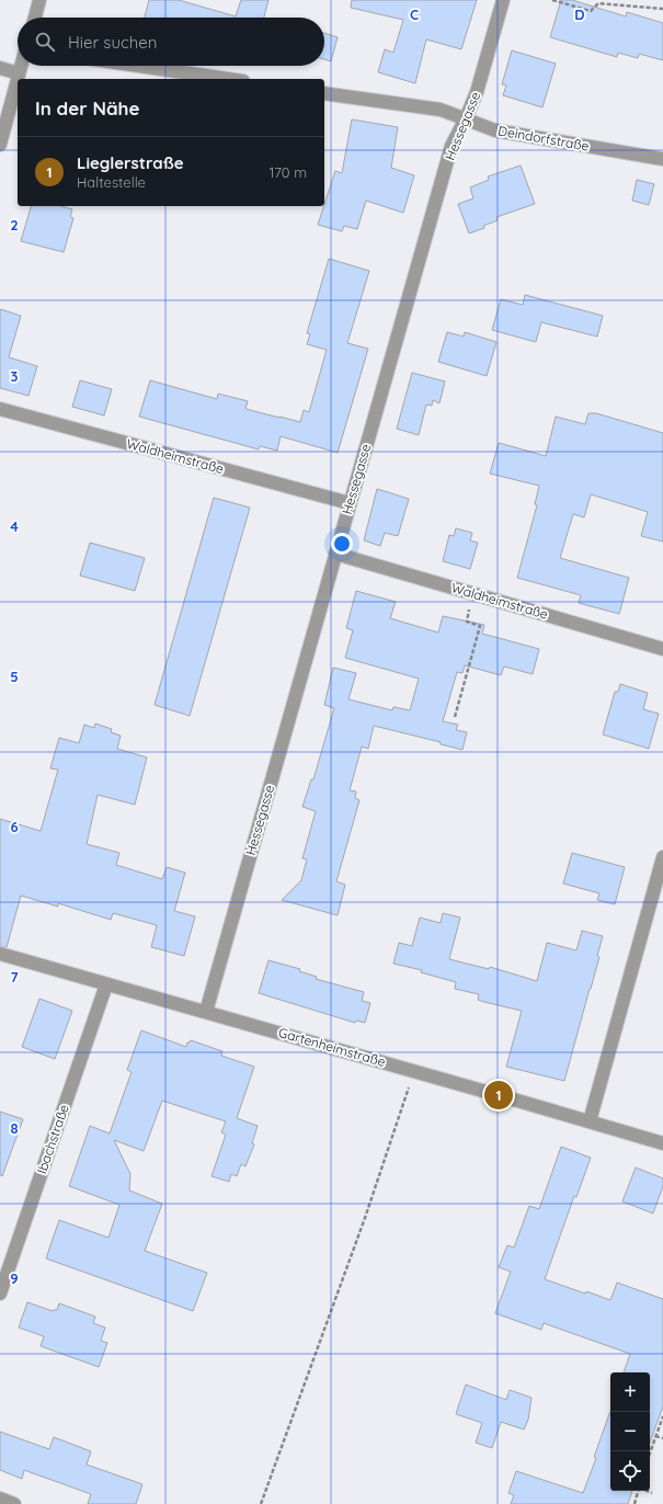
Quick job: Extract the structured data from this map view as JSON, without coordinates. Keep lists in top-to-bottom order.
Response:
{
  "streets": {
    "street": [
      "Hessegasse",
      "Deindorfstraße",
      "Waldheimstraße",
      "Gartenheimstraße",
      "Ibachstraße"
    ]
  },
  "crossings": [
    ["Hessegasse", "Deindorfstraße"],
    ["Hessegasse", "Waldheimstraße"],
    ["Hessegasse", "Gartenheimstraße"],
    ["Gartenheimstraße", "Ibachstraße"]
  ],
  "page": {
    "search": "Hier suchen",
    "heading": "In der Nähe",
    "list": [
      {
        "mark": "1",
        "name": "Lieglerstraße",
        "note": "Haltestelle",
        "value": "170 m"
      }
    ],
    "pins": "1",
    "map_buttons": ["+", "−"]
  },
  "grid": {
    "columns": ["C", "D"],
    "rows": [
      "2",
      "3",
      "4",
      "5",
      "6",
      "7",
      "8",
      "9"
    ]
  }
}
